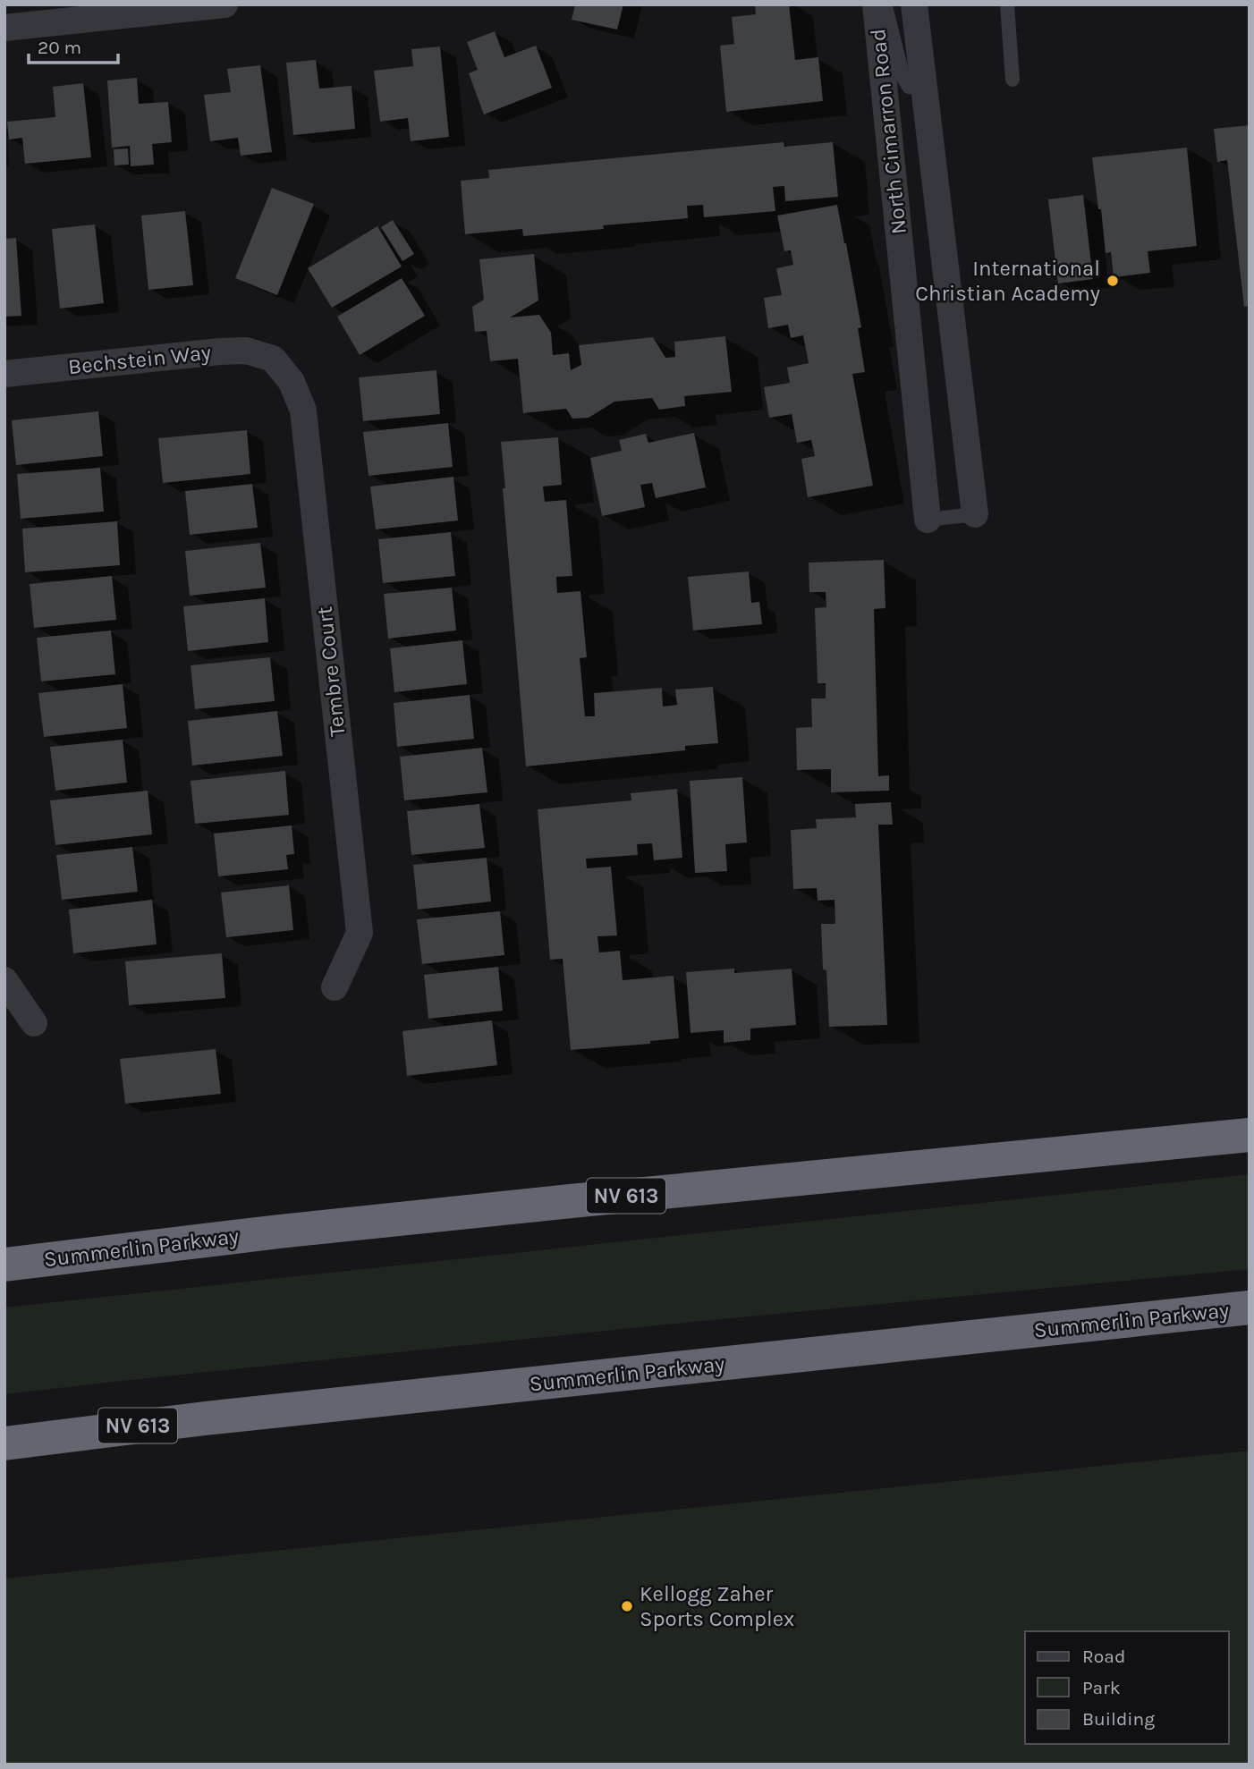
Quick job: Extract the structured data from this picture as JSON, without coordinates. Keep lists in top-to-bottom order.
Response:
{
  "streets": {
    "highway": ["NV 613", "Summerlin Parkway"],
    "street": ["North Cimarron Road", "Bechstein Way", "Tembre Court"]
  },
  "crossings": [
    ["Bechstein Way", "Tembre Court"]
  ],
  "places": ["International Christian Academy", "Kellogg Zaher Sports Complex"],
  "legend": ["Road", "Park", "Building"],
  "scale_bar": "20 m"
}
